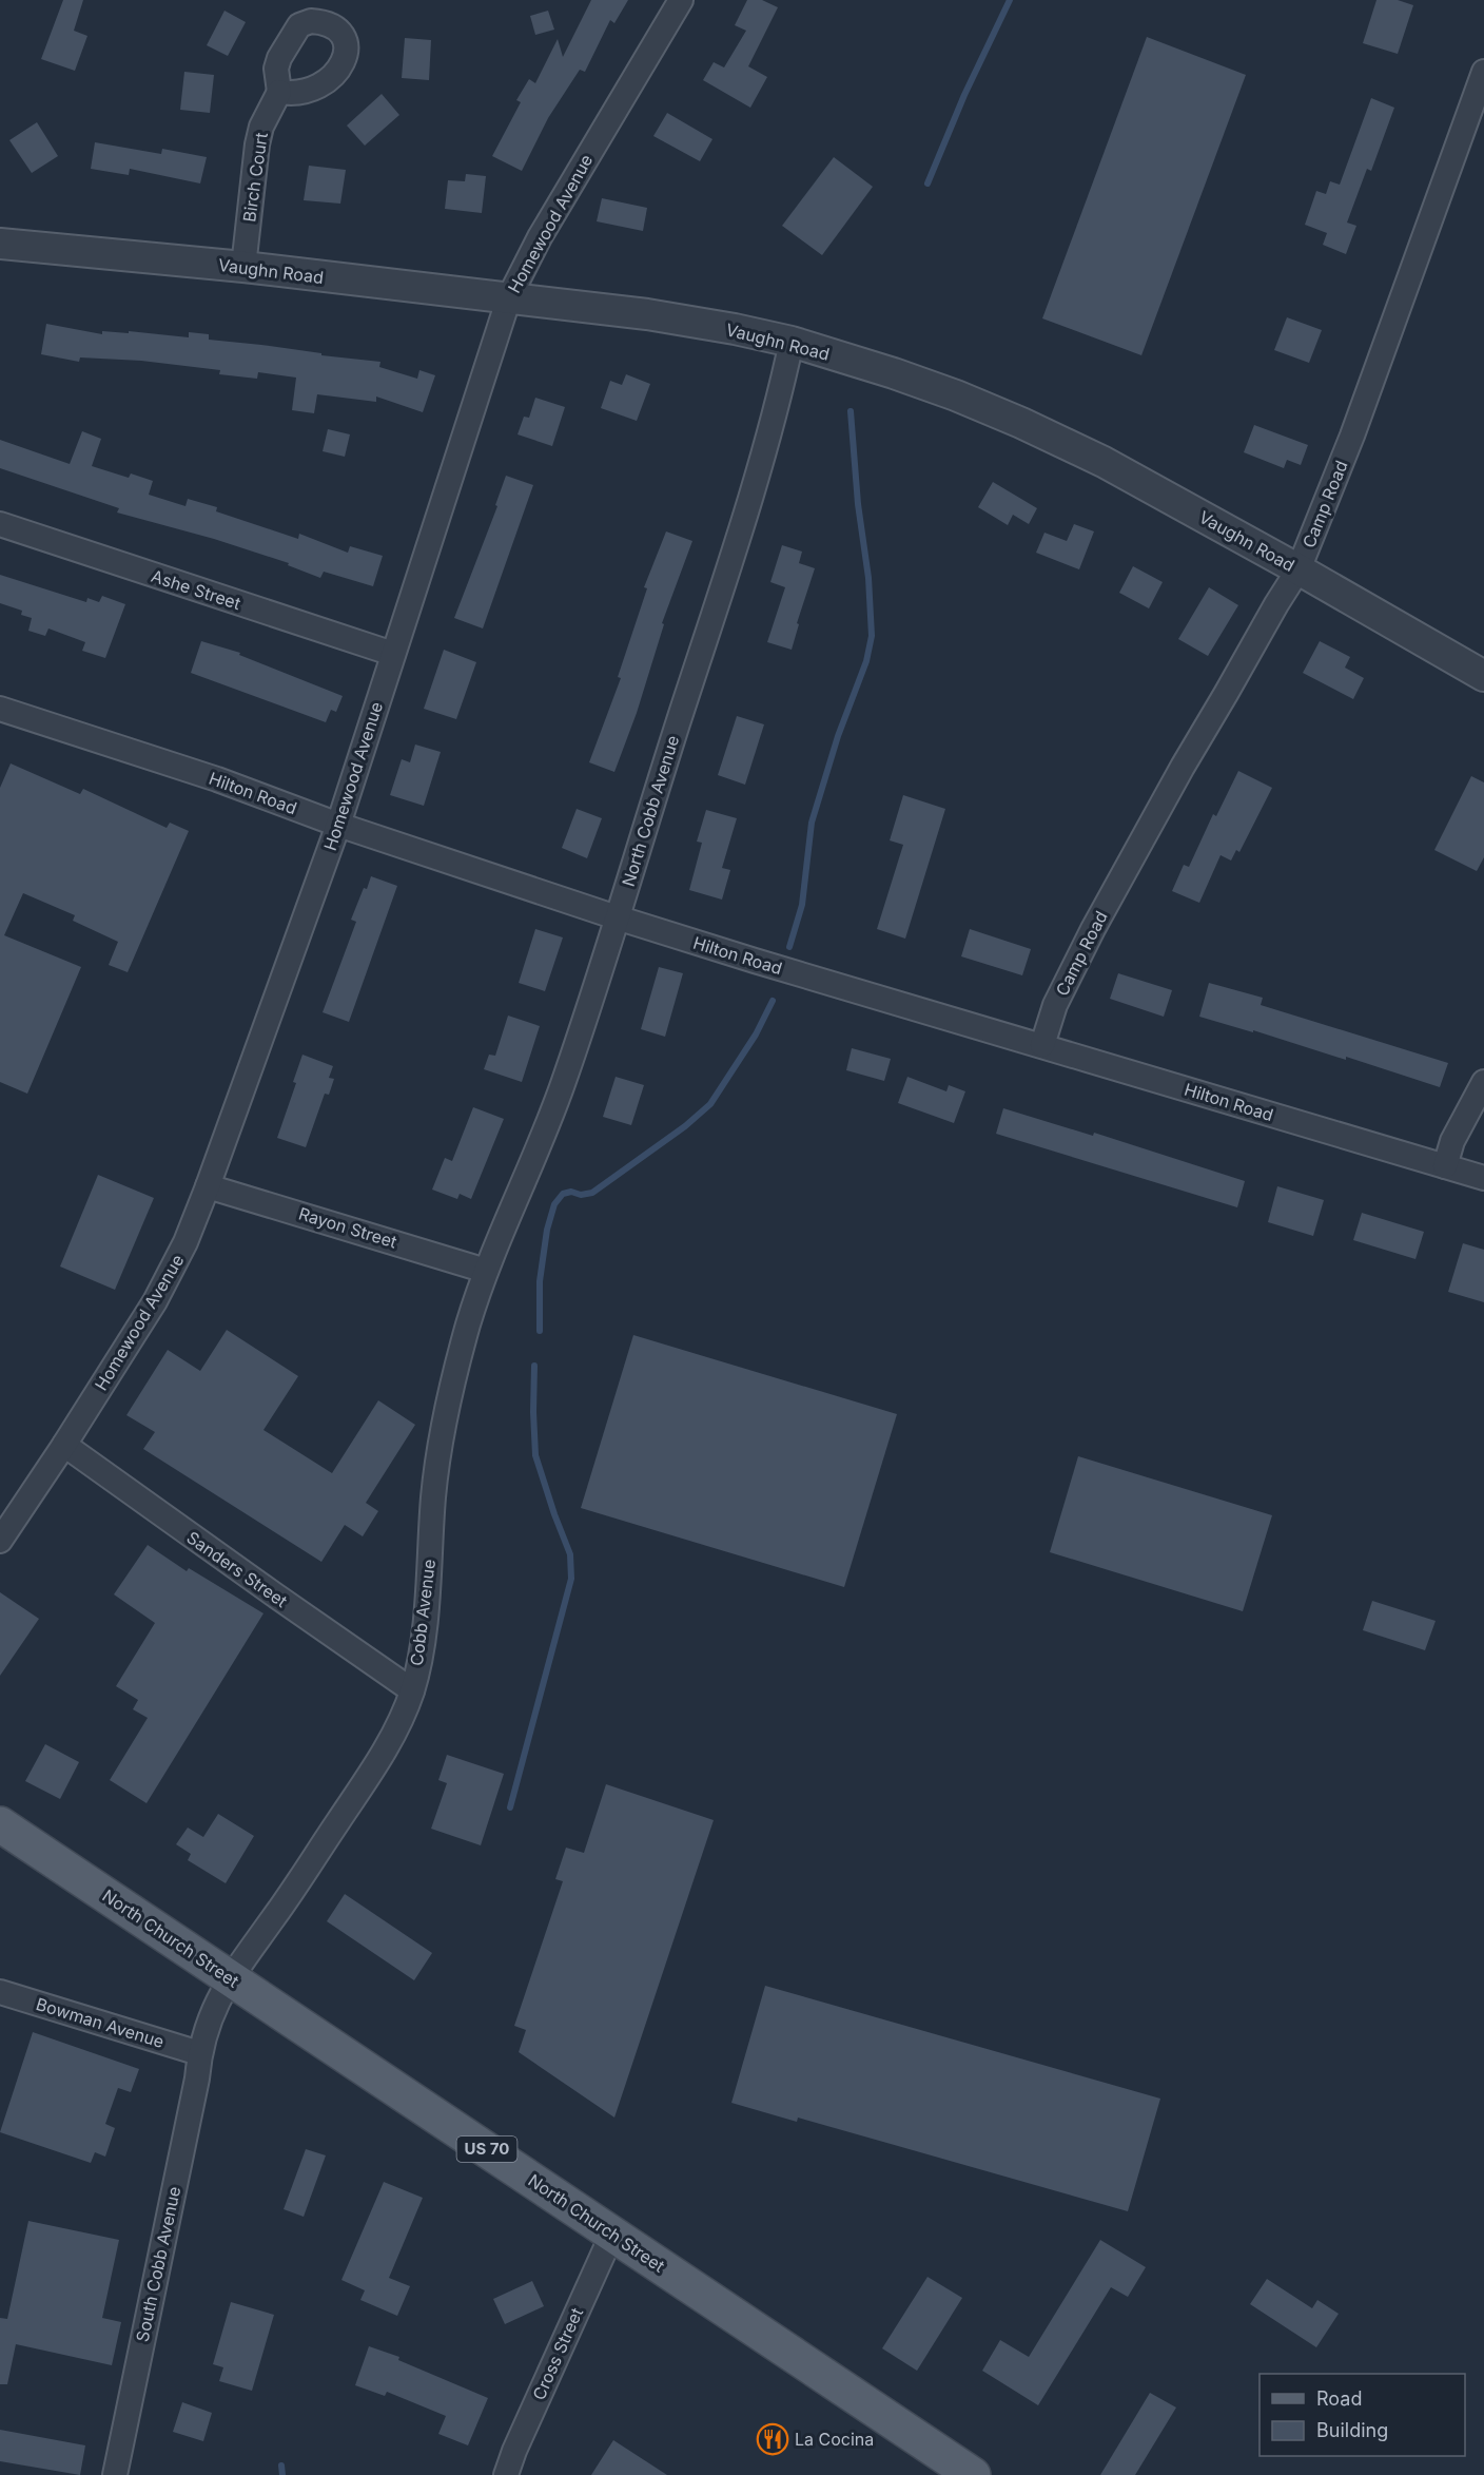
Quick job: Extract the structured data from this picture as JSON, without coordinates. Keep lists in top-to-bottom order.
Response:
{
  "streets": {
    "main road": ["North Church Street", "US 70"],
    "street": [
      "Birch Court",
      "Homewood Avenue",
      "Vaughn Road",
      "Camp Road",
      "Ashe Street",
      "Hilton Road",
      "North Cobb Avenue",
      "Rayon Street",
      "Sanders Street",
      "Cobb Avenue",
      "Bowman Avenue",
      "South Cobb Avenue",
      "Cross Street"
    ]
  },
  "crossings": [
    ["Birch Court", "Vaughn Road"],
    ["Homewood Avenue", "Vaughn Road"],
    ["Homewood Avenue", "Ashe Street"],
    ["Homewood Avenue", "Hilton Road"],
    ["Homewood Avenue", "Rayon Street"],
    ["Homewood Avenue", "Sanders Street"],
    ["Vaughn Road", "Camp Road"],
    ["Vaughn Road", "North Cobb Avenue"],
    ["Camp Road", "Hilton Road"],
    ["Hilton Road", "North Cobb Avenue"],
    ["North Cobb Avenue", "Rayon Street"],
    ["North Cobb Avenue", "Cobb Avenue"],
    ["Rayon Street", "Cobb Avenue"],
    ["Sanders Street", "Cobb Avenue"],
    ["Cobb Avenue", "North Church Street"],
    ["Cobb Avenue", "Bowman Avenue"],
    ["Cobb Avenue", "South Cobb Avenue"],
    ["North Church Street", "Cross Street"],
    ["Bowman Avenue", "South Cobb Avenue"]
  ],
  "places": {
    "restaurant": ["La Cocina"]
  },
  "legend": ["Road", "Building"]
}
